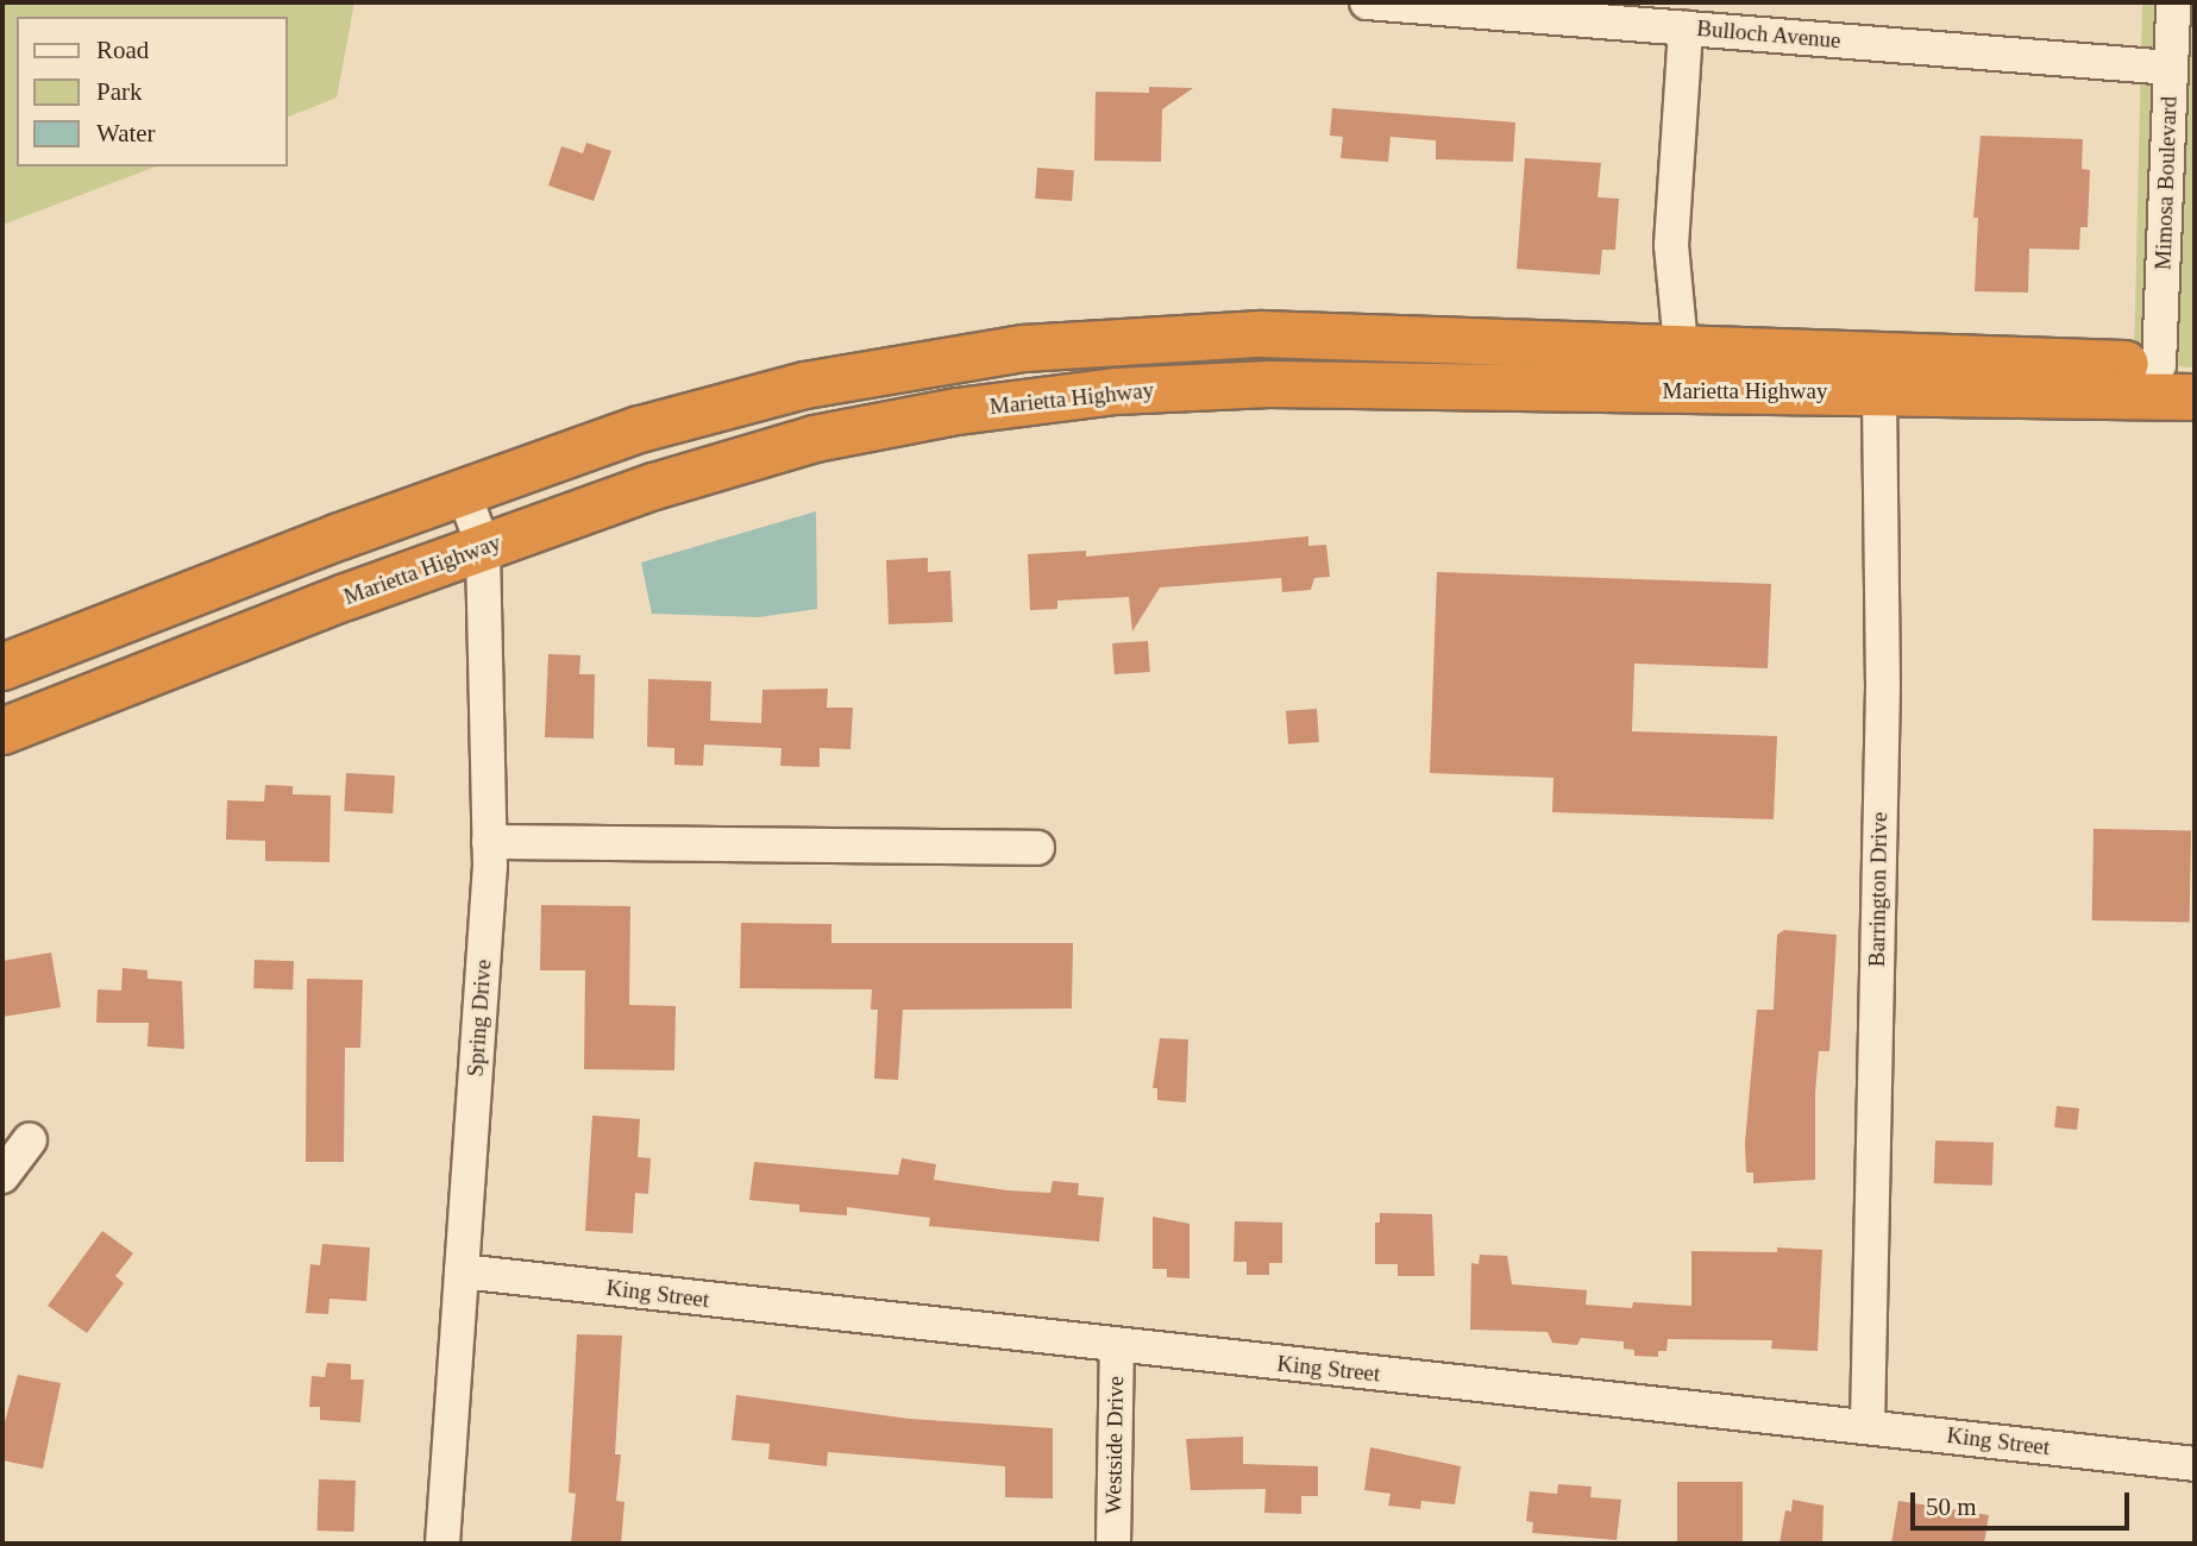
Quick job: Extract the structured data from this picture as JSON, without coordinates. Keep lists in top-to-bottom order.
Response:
{
  "streets": {
    "highway": ["Marietta Highway"],
    "street": [
      "Bulloch Avenue",
      "Mimosa Boulevard",
      "Barrington Drive",
      "Spring Drive",
      "King Street",
      "Westside Drive"
    ]
  },
  "crossings": [
    ["Bulloch Avenue", "Mimosa Boulevard"],
    ["Mimosa Boulevard", "Marietta Highway"],
    ["Marietta Highway", "Barrington Drive"],
    ["Marietta Highway", "Spring Drive"],
    ["Barrington Drive", "King Street"],
    ["Spring Drive", "King Street"],
    ["King Street", "Westside Drive"]
  ],
  "legend": ["Road", "Park", "Water"],
  "scale_bar": "50 m"
}
